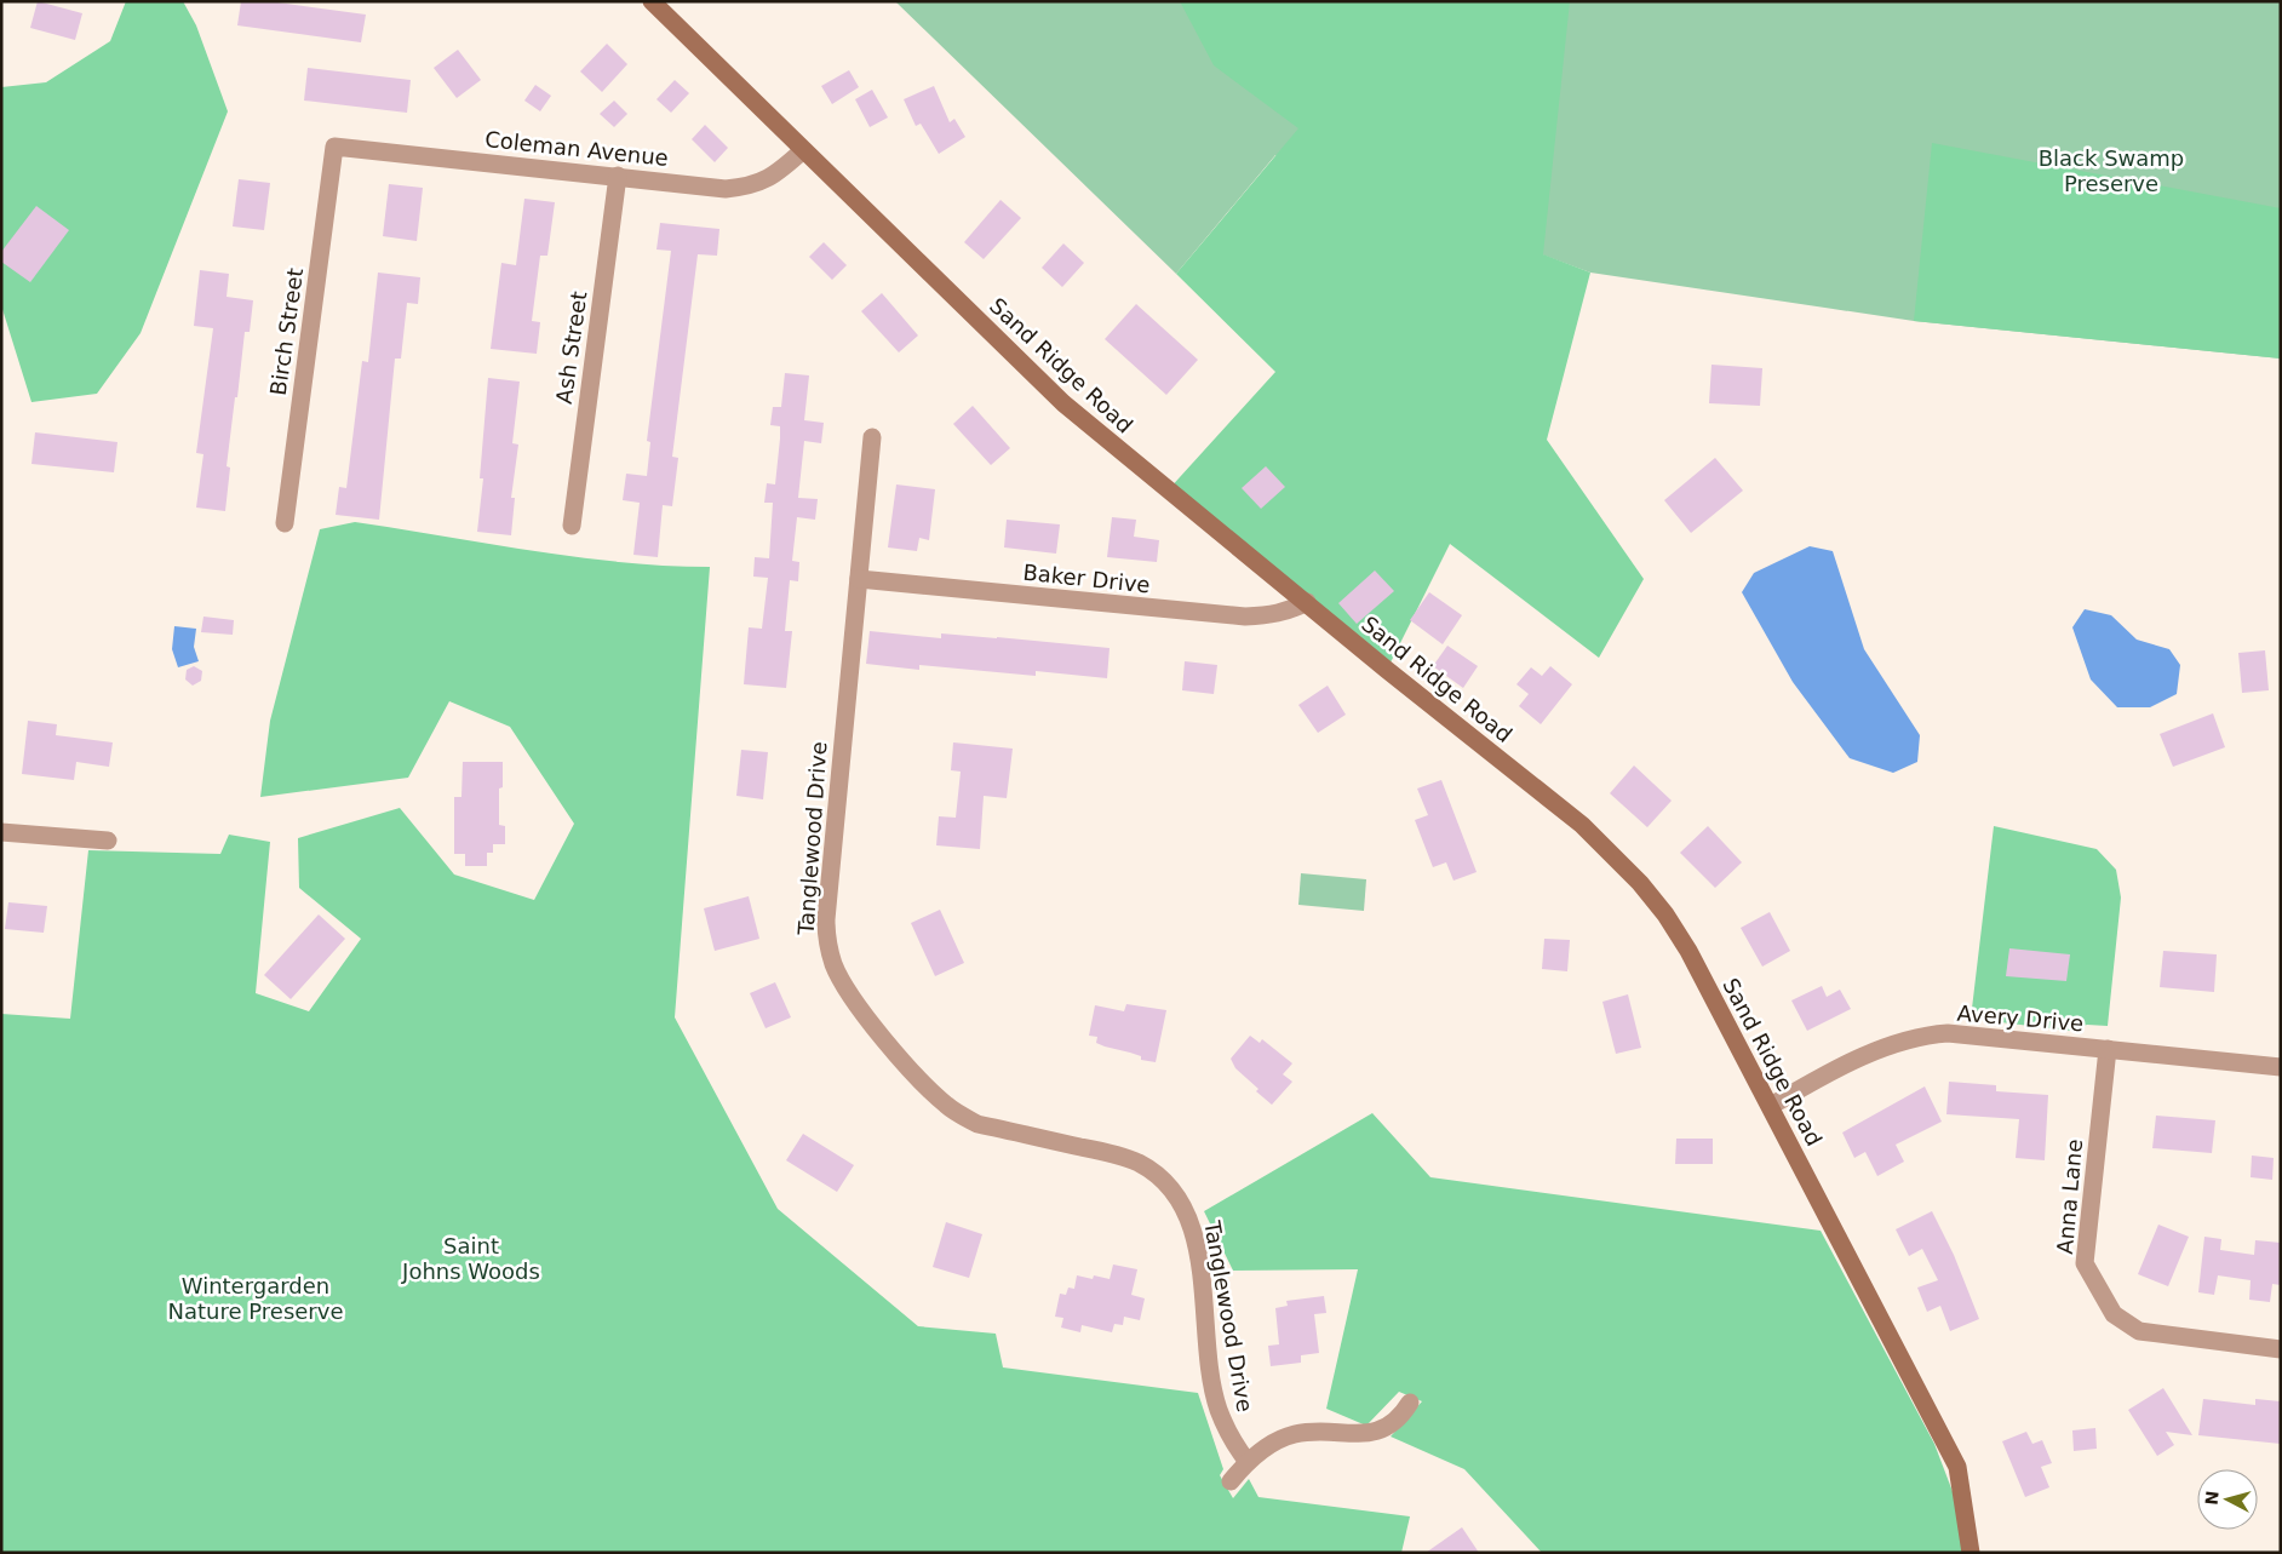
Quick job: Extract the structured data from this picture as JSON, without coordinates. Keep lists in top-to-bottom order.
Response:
{
  "streets": {
    "street": [
      "Coleman Avenue",
      "Birch Street",
      "Ash Street",
      "Sand Ridge Road",
      "Baker Drive",
      "Tanglewood Drive",
      "Avery Drive",
      "Anna Lane"
    ]
  },
  "crossings": [
    ["Coleman Avenue", "Birch Street"],
    ["Coleman Avenue", "Ash Street"],
    ["Coleman Avenue", "Sand Ridge Road"],
    ["Sand Ridge Road", "Baker Drive"],
    ["Sand Ridge Road", "Avery Drive"],
    ["Baker Drive", "Tanglewood Drive"],
    ["Avery Drive", "Anna Lane"]
  ],
  "parks": ["Black Swamp Preserve", "Saint Johns Woods", "Wintergarden Nature Preserve"],
  "north": "left"
}
